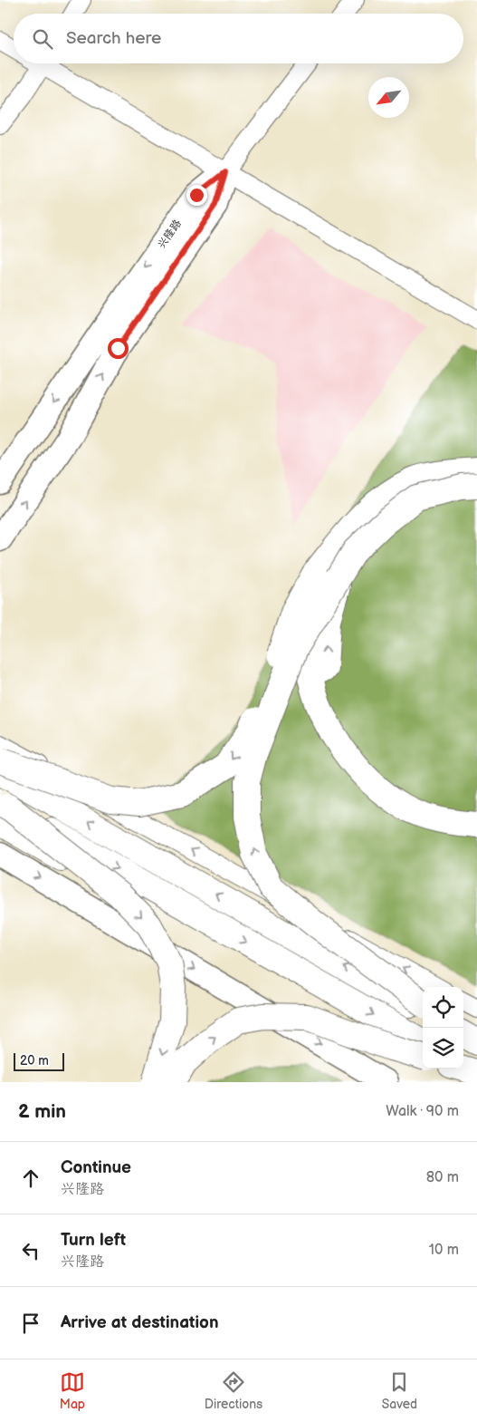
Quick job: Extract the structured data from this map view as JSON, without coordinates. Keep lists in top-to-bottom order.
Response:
{
  "streets": {
    "main road": ["兴隆路"]
  },
  "scale_bar": "20 m",
  "north": "bottom left",
  "page": {
    "search": "Search here",
    "scale": "20 m",
    "heading": ["2 min", "Walk · 90 m"],
    "list": [
      ["Continue", "兴隆路", "80 m"],
      ["Turn left", "兴隆路", "10 m"],
      "Arrive at destination"
    ],
    "nav": ["Map", "Directions", "Saved"]
  }
}
